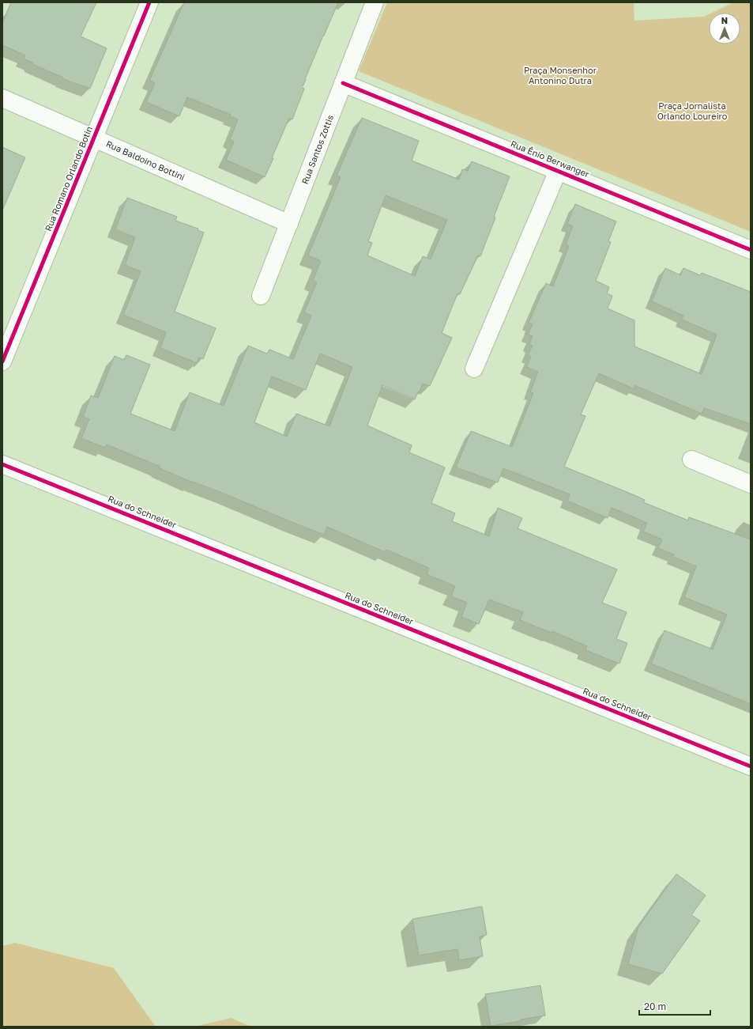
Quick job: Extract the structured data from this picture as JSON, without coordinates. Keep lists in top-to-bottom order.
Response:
{
  "streets": {
    "street": [
      "Rua Santos Zottis",
      "Rua Ênio Berwanger",
      "Rua Baldoino Bottini",
      "Rua Romano Orlando Botin",
      "Rua do Schneider"
    ]
  },
  "crossings": [
    ["Rua Santos Zottis", "Rua Ênio Berwanger"],
    ["Rua Santos Zottis", "Rua Baldoino Bottini"],
    ["Rua Baldoino Bottini", "Rua Romano Orlando Botin"]
  ],
  "parks": ["Praça Monsenhor Antonino Dutra", "Praça Jornalista Orlando Loureiro"],
  "scale_bar": "20 m",
  "north": "top"
}
